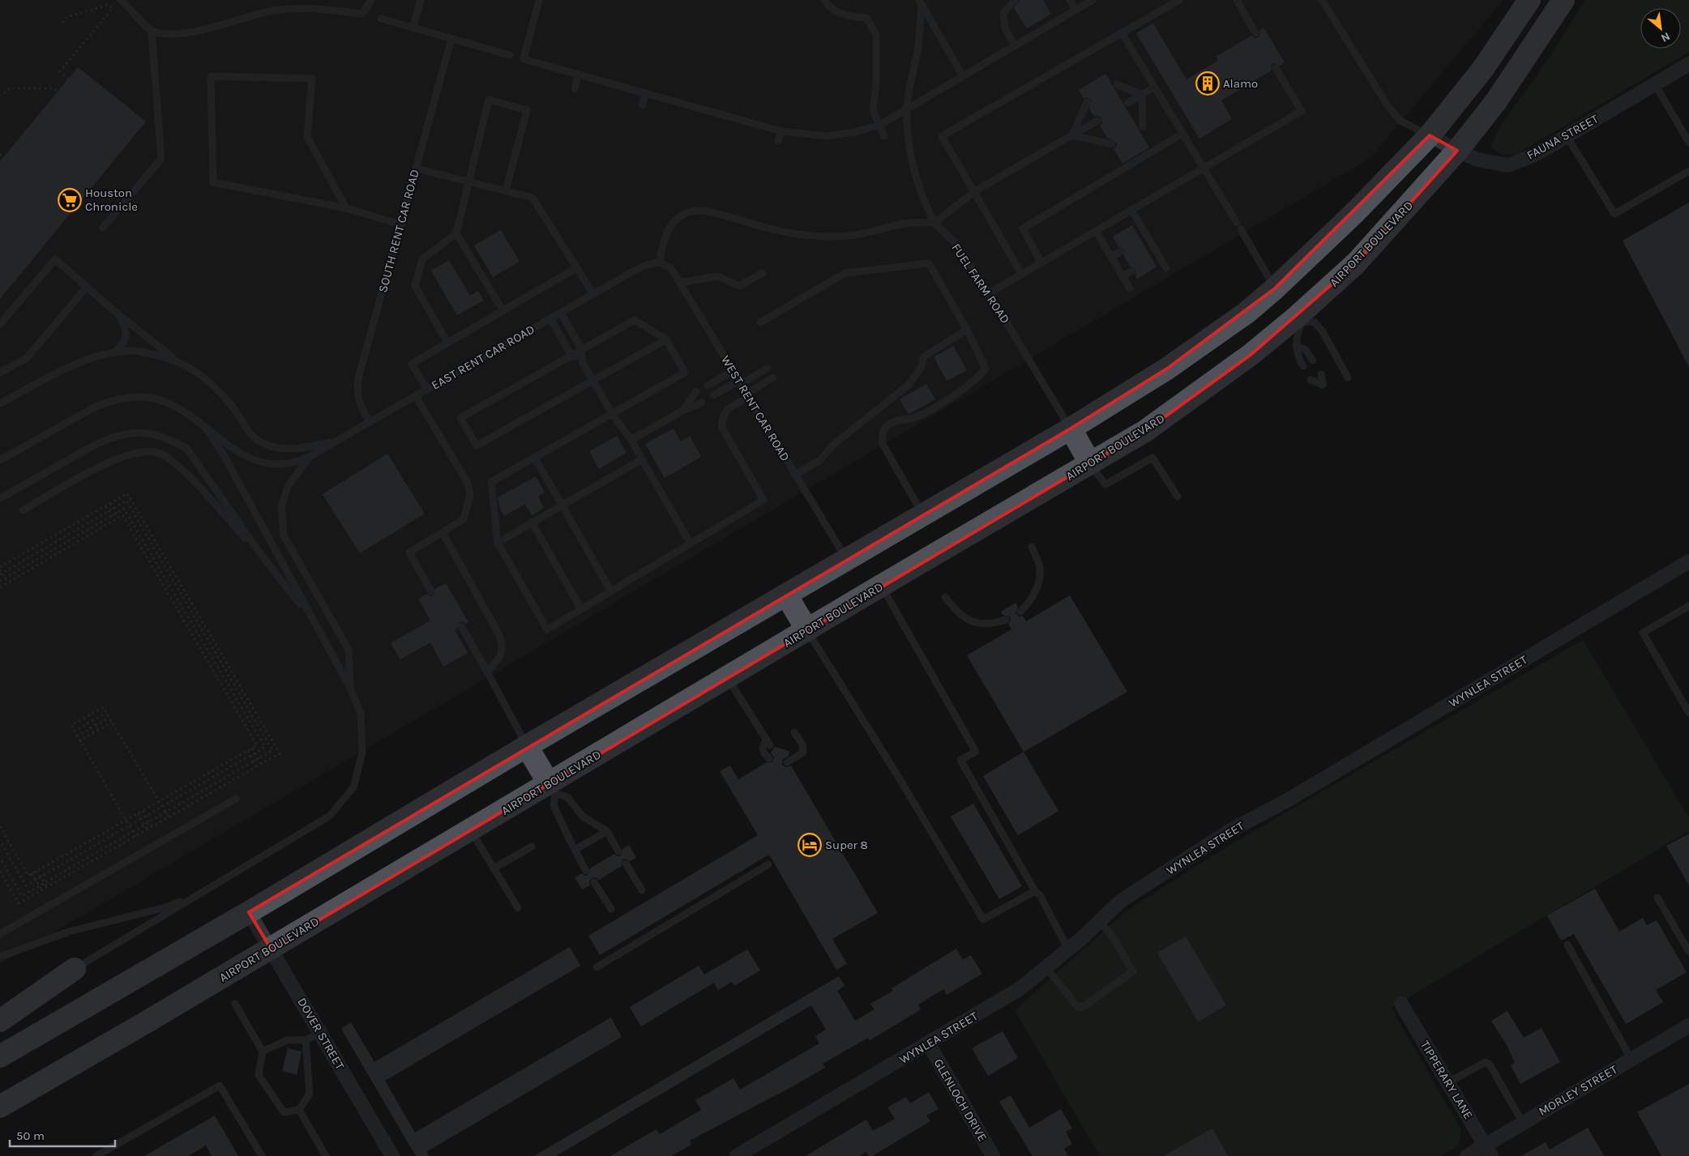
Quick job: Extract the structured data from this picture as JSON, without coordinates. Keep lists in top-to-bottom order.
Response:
{
  "streets": {
    "main road": ["AIRPORT BOULEVARD"],
    "street": [
      "FAUNA STREET",
      "WYNLEA STREET",
      "DOVER STREET",
      "TIPPERARY LANE",
      "MORLEY STREET",
      "GLENLOCH DRIVE"
    ],
    "lane": [
      "SOUTH RENT CAR ROAD",
      "FUEL FARM ROAD",
      "EAST RENT CAR ROAD",
      "WEST RENT CAR ROAD"
    ]
  },
  "crossings": [
    ["FAUNA STREET", "AIRPORT BOULEVARD"],
    ["SOUTH RENT CAR ROAD", "EAST RENT CAR ROAD"],
    ["AIRPORT BOULEVARD", "DOVER STREET"],
    ["EAST RENT CAR ROAD", "WEST RENT CAR ROAD"],
    ["WYNLEA STREET", "GLENLOCH DRIVE"],
    ["TIPPERARY LANE", "MORLEY STREET"]
  ],
  "places": {
    "building": ["Alamo"],
    "supermarket": ["Houston Chronicle"],
    "hotel": ["Super 8"]
  },
  "scale_bar": "50 m",
  "north": "bottom right"
}
